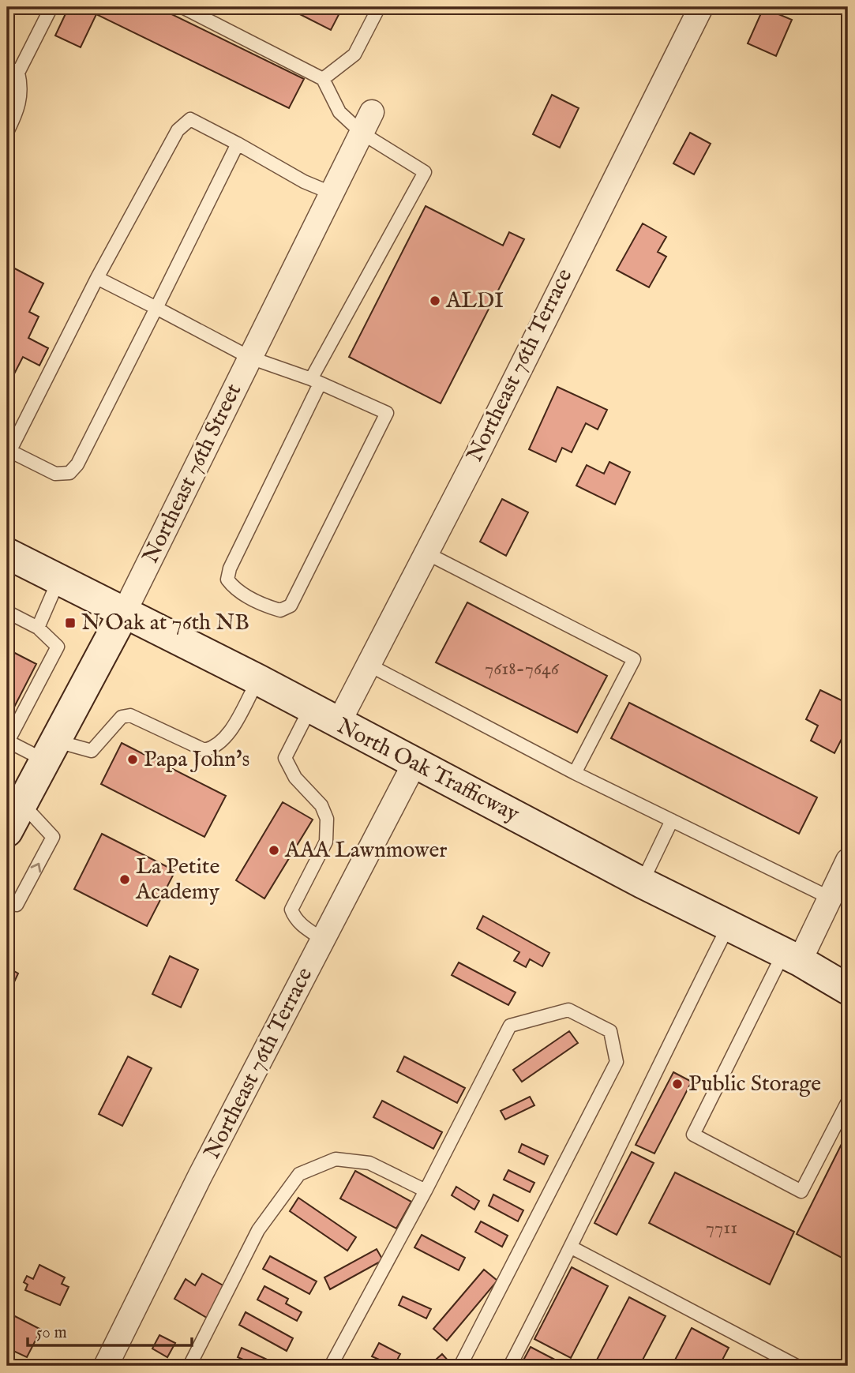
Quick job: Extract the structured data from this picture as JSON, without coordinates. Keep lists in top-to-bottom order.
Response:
{
  "streets": {
    "main road": ["Northeast 76th Street", "North Oak Trafficway"],
    "street": ["Northeast 76th Terrace"]
  },
  "crossings": [
    ["Northeast 76th Terrace", "North Oak Trafficway"],
    ["Northeast 76th Street", "North Oak Trafficway"]
  ],
  "places": {
    "other": [
      "ALDI",
      "Papa John's",
      "AAA Lawnmower",
      "La Petite Academy",
      "Public Storage"
    ],
    "transit": ["N Oak at 76th NB"]
  },
  "house_numbers": ["7618-7646", "7711"],
  "scale_bar": "50 m"
}
